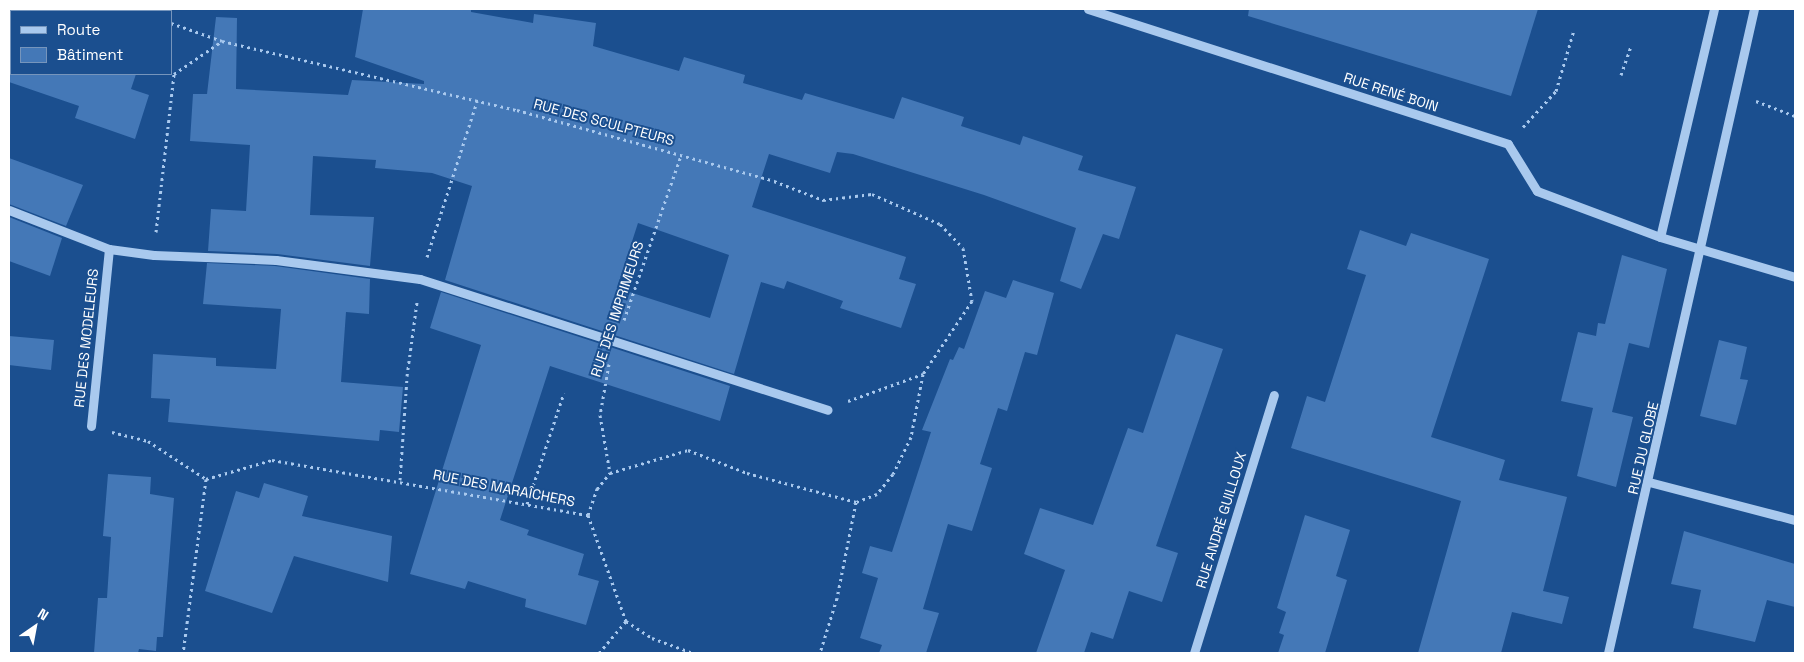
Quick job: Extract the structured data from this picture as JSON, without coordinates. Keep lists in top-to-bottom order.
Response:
{
  "streets": {
    "street": [
      "RUE RENÉ BOIN",
      "RUE DES MODELEURS",
      "RUE DU GLOBE",
      "RUE ANDRÉ GUILLOUX"
    ],
    "path": ["RUE DES SCULPTEURS", "RUE DES IMPRIMEURS", "RUE DES MARAÎCHERS"]
  },
  "crossings": [
    ["RUE DES SCULPTEURS", "RUE DES IMPRIMEURS"],
    ["RUE DES IMPRIMEURS", "RUE DES MARAÎCHERS"],
    ["RUE DES MODELEURS", "RUE DES MARAÎCHERS"]
  ],
  "legend": ["Route", "Bâtiment"],
  "north": "top right"
}
